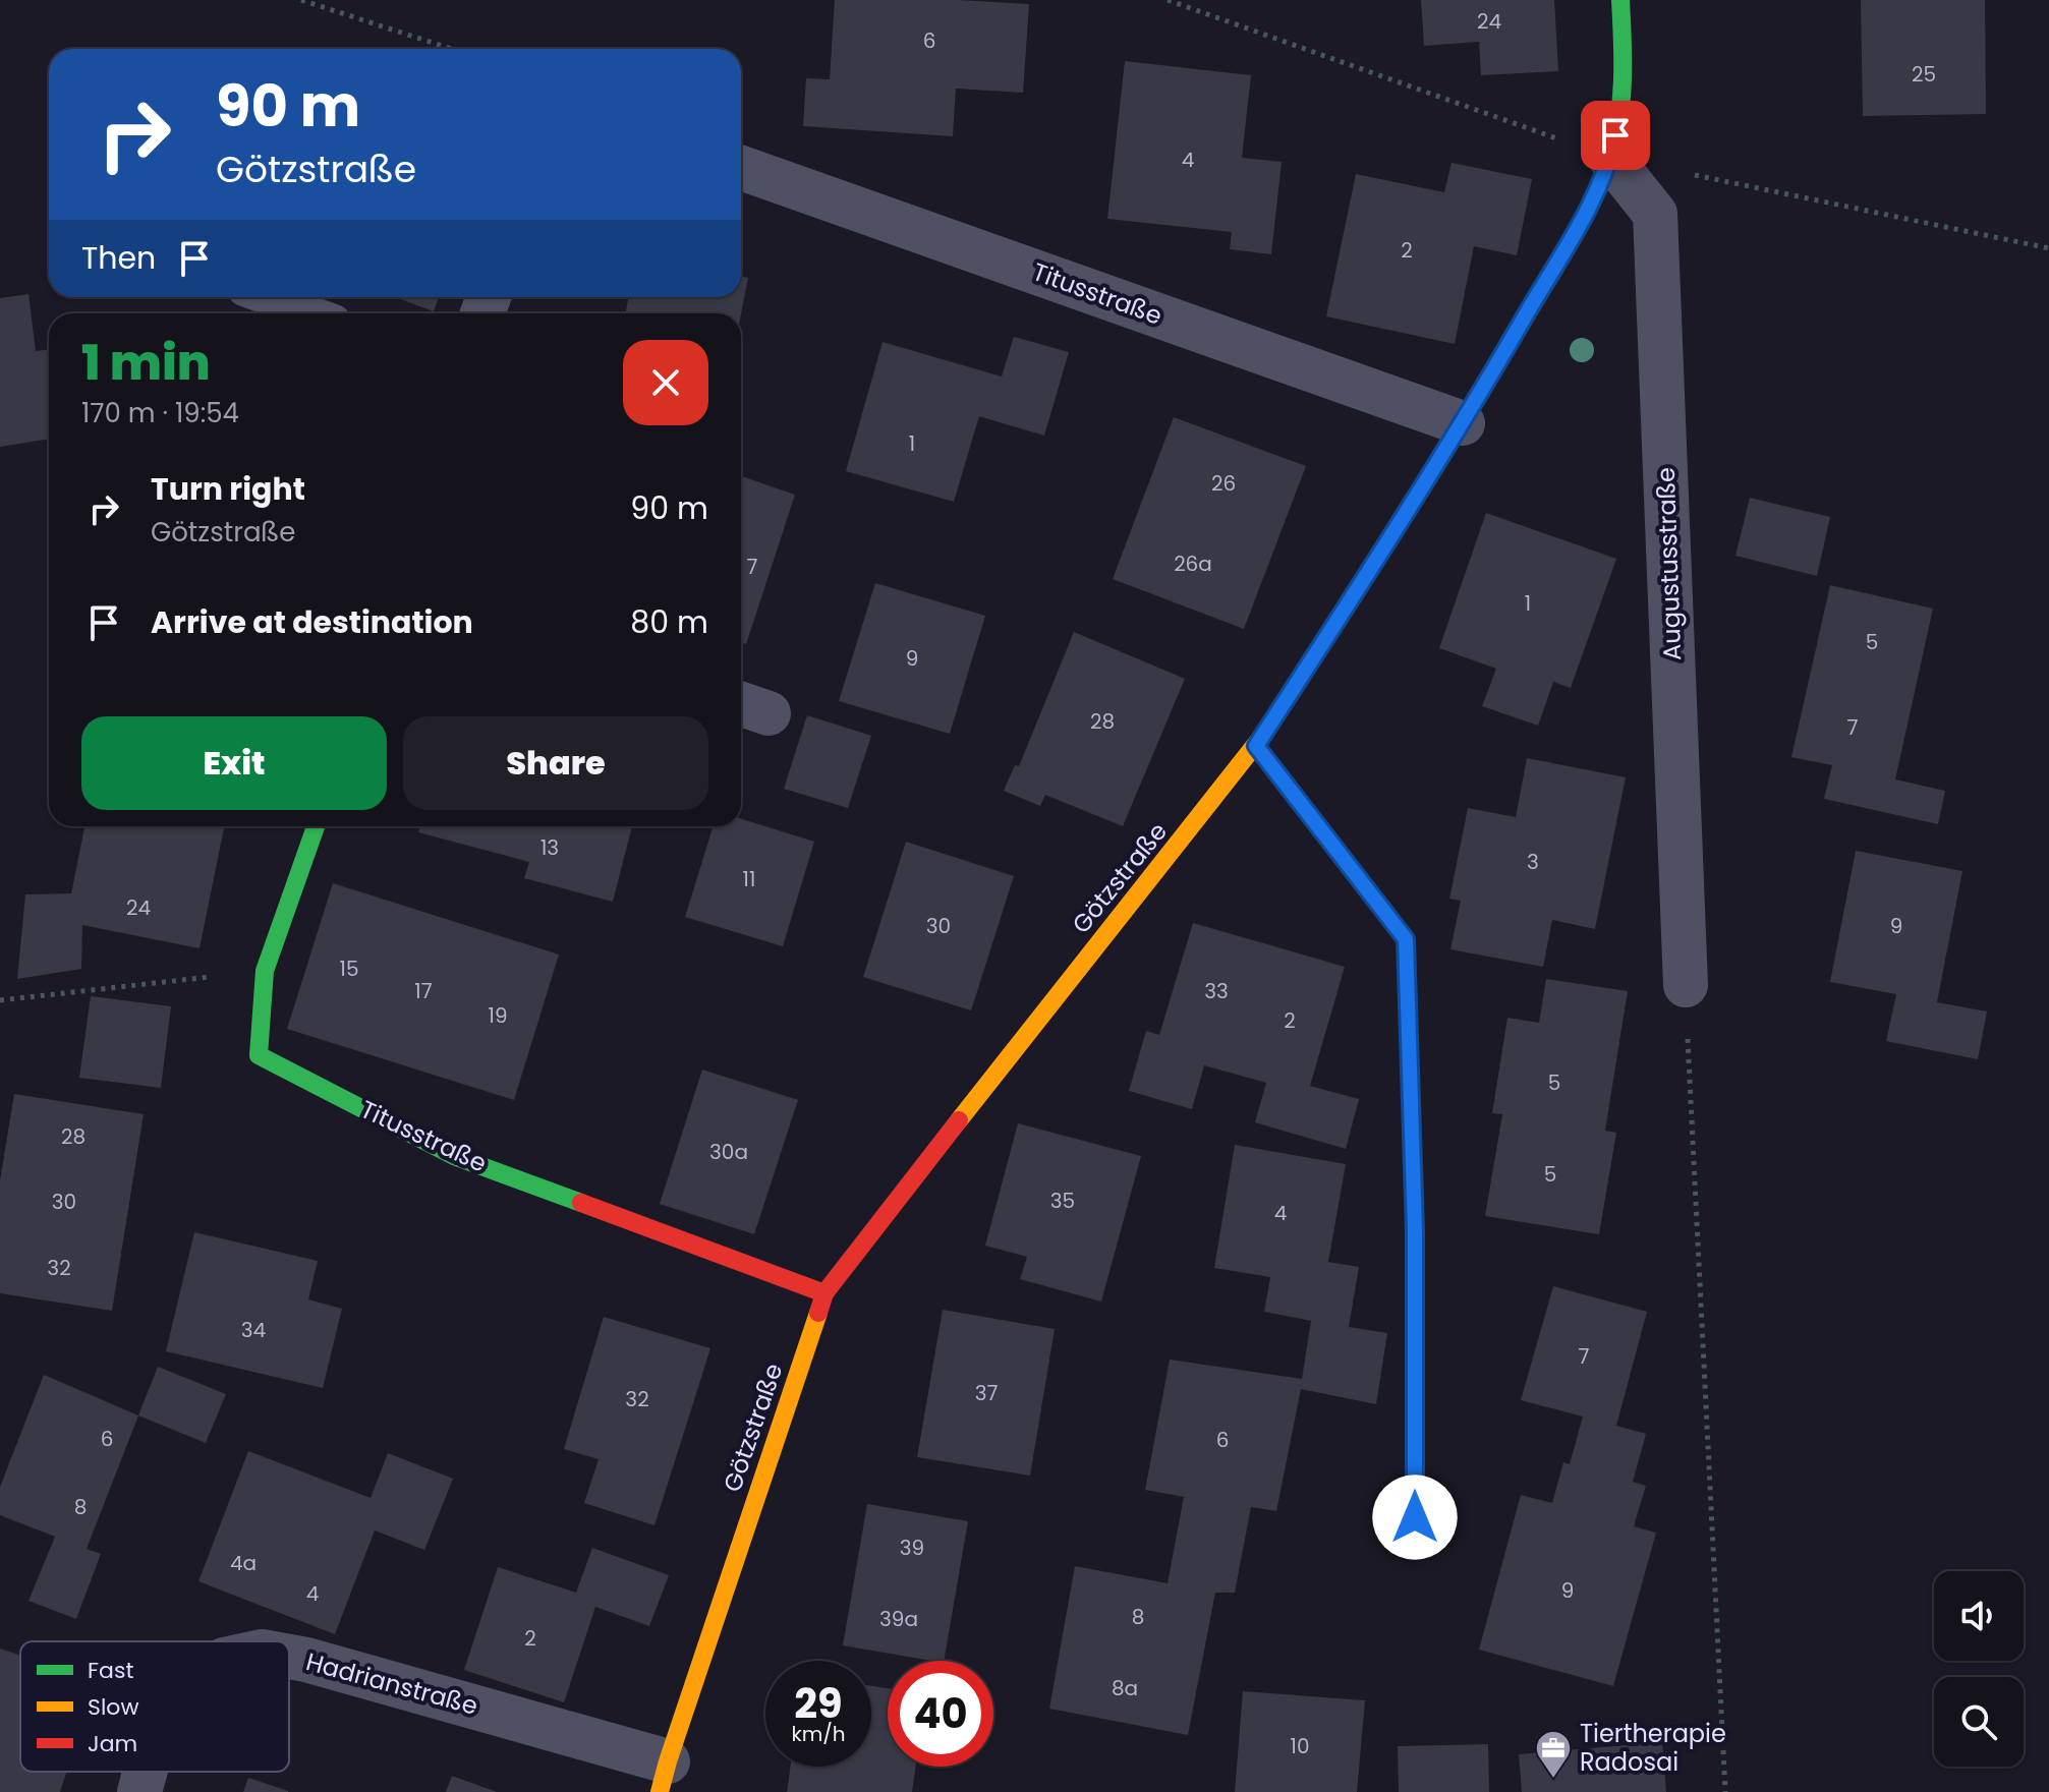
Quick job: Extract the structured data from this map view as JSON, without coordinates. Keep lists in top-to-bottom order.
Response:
{
  "streets": {
    "street": [
      "Titusstraße",
      "Augustusstraße",
      "Götzstraße",
      "Hadrianstraße"
    ]
  },
  "crossings": [
    ["Titusstraße", "Götzstraße"],
    ["Augustusstraße", "Götzstraße"],
    ["Götzstraße", "Hadrianstraße"]
  ],
  "places": {
    "office": ["Tiertherapie Radosai"]
  },
  "house_numbers": [
    "24",
    "6",
    "25",
    "4",
    "2",
    "1",
    "26",
    "26a",
    "7",
    "1",
    "5",
    "9",
    "28",
    "7",
    "13",
    "3",
    "11",
    "24",
    "30",
    "9",
    "15",
    "17",
    "33",
    "19",
    "2",
    "5",
    "28",
    "30a",
    "5",
    "35",
    "30",
    "4",
    "32",
    "34",
    "7",
    "37",
    "32",
    "6",
    "6",
    "8",
    "39",
    "4a",
    "9",
    "4",
    "8",
    "39a",
    "2",
    "8a",
    "10"
  ],
  "legend": ["Fast", "Slow", "Jam"],
  "page": {
    "turn": ["90 m", "Götzstraße"],
    "then": "Then",
    "heading": ["1 min", "170 m · 19:54"],
    "list": [
      {
        "name": "Turn right",
        "note": "Götzstraße",
        "value": "90 m"
      },
      {
        "name": "Arrive at destination",
        "value": "80 m"
      }
    ],
    "buttons": ["Exit", "Share"],
    "speed": "29 km/h",
    "limit": "40"
  }
}
